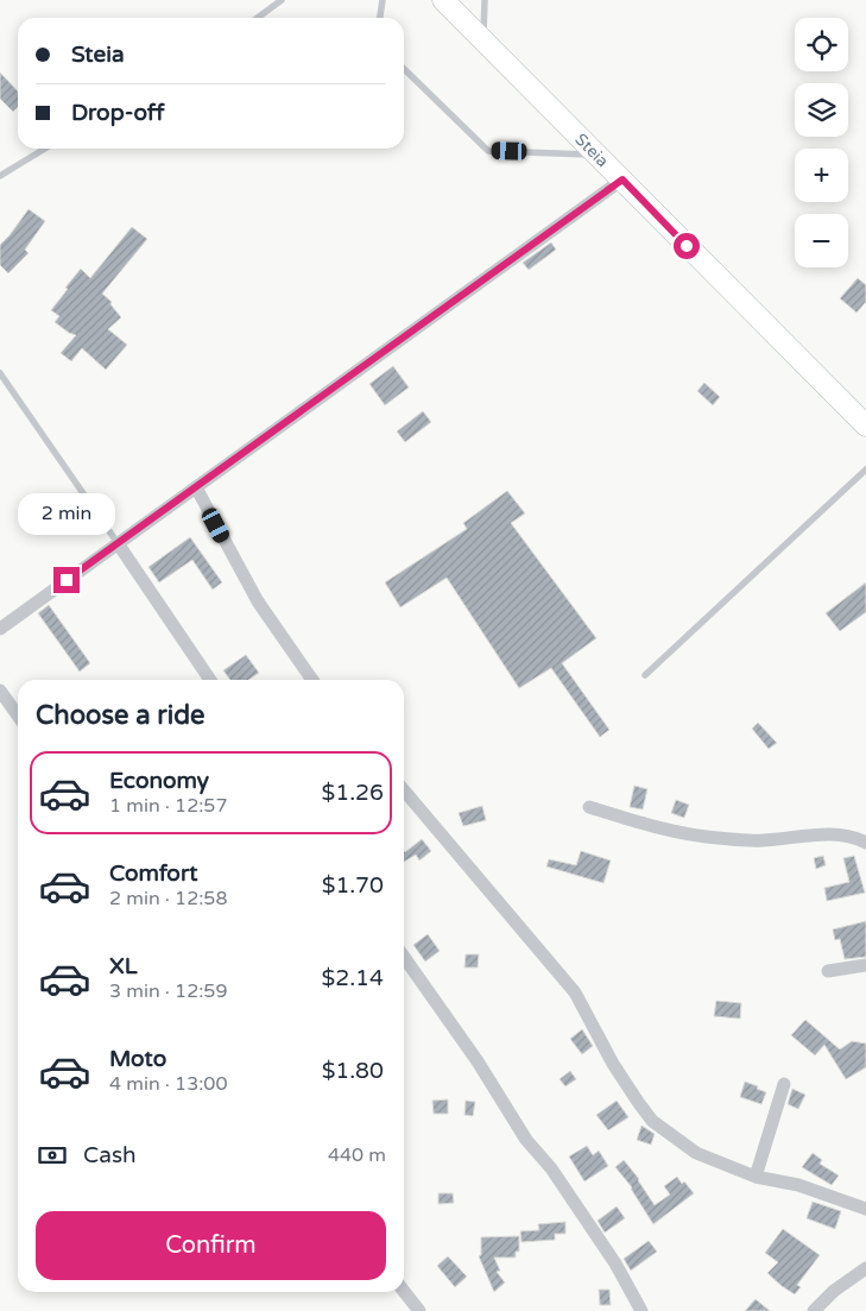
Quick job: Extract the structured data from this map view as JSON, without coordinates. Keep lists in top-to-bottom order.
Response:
{
  "streets": {
    "main road": ["Steia"]
  },
  "page": {
    "map_buttons": ["+", "−"],
    "banner": ["Steia", "Drop-off"],
    "bubble": "2 min",
    "heading": "Choose a ride",
    "list": [
      {
        "name": "Economy",
        "note": "1 min · 12:57",
        "value": "$1.26"
      },
      {
        "name": "Comfort",
        "note": "2 min · 12:58",
        "value": "$1.70"
      },
      {
        "name": "XL",
        "note": "3 min · 12:59",
        "value": "$2.14"
      },
      {
        "name": "Moto",
        "note": "4 min · 13:00",
        "value": "$1.80"
      }
    ],
    "pay": ["Cash", "440 m"],
    "buttons": "Confirm"
  }
}
